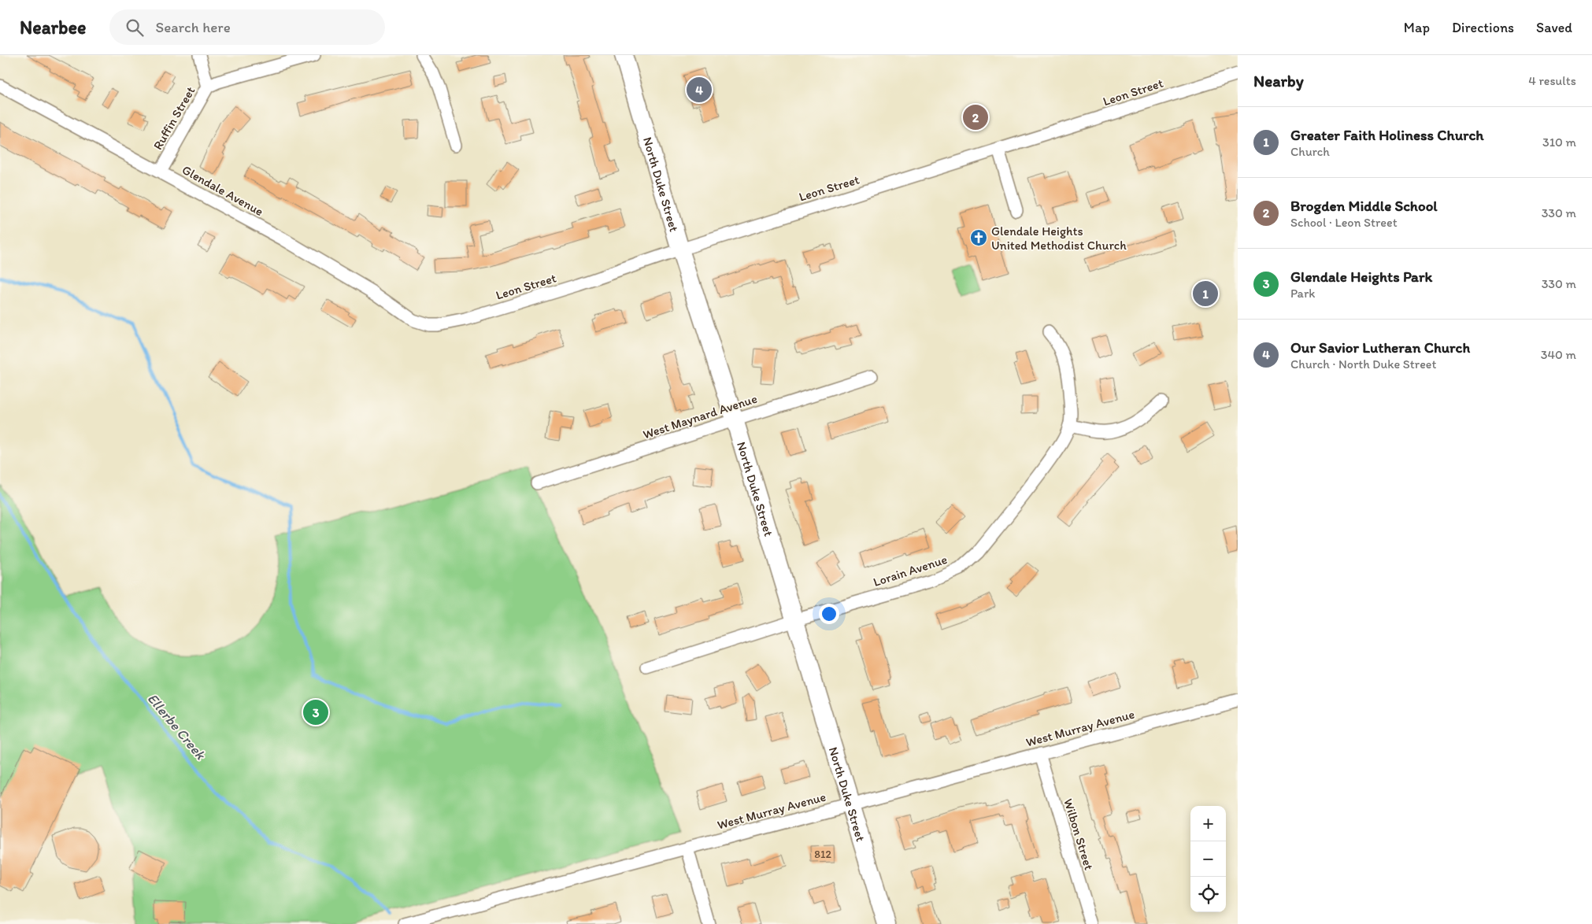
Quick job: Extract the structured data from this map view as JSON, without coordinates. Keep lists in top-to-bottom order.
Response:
{
  "streets": {
    "highway": ["North Duke Street"],
    "street": [
      "Leon Street",
      "Ruffin Street",
      "Glendale Avenue",
      "West Maynard Avenue",
      "Lorain Avenue",
      "West Murray Avenue",
      "Wilbon Street"
    ]
  },
  "crossings": [
    ["Leon Street", "North Duke Street"],
    ["Leon Street", "Glendale Avenue"],
    ["Ruffin Street", "Glendale Avenue"],
    ["North Duke Street", "West Maynard Avenue"],
    ["North Duke Street", "Lorain Avenue"],
    ["North Duke Street", "West Murray Avenue"],
    ["West Murray Avenue", "Wilbon Street"]
  ],
  "water": ["Ellerbe Creek"],
  "places": {
    "church": ["Glendale Heights United Methodist Church"]
  },
  "house_numbers": ["812"],
  "page": {
    "header": "Nearbee",
    "search": "Search here",
    "nav": ["Map", "Directions", "Saved"],
    "heading": ["Nearby", "4 results"],
    "pins": [
      "4",
      "2",
      "1",
      "3"
    ],
    "list": [
      {
        "mark": "1",
        "name": "Greater Faith Holiness Church",
        "note": "Church",
        "value": "310 m"
      },
      {
        "mark": "2",
        "name": "Brogden Middle School",
        "note": "School · Leon Street",
        "value": "330 m"
      },
      {
        "mark": "3",
        "name": "Glendale Heights Park",
        "note": "Park",
        "value": "330 m"
      },
      {
        "mark": "4",
        "name": "Our Savior Lutheran Church",
        "note": "Church · North Duke Street",
        "value": "340 m"
      }
    ],
    "map_buttons": ["+", "−"]
  }
}
